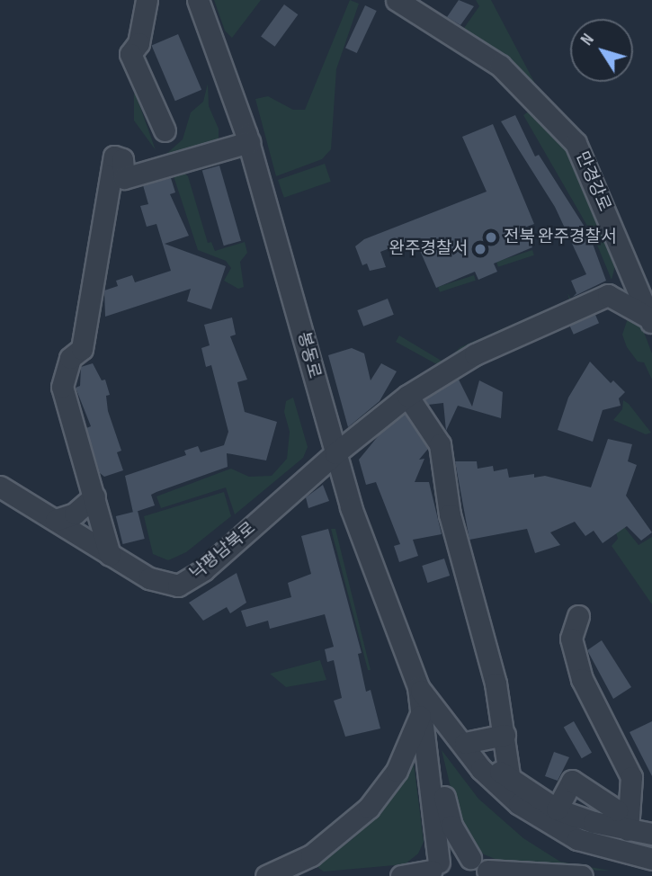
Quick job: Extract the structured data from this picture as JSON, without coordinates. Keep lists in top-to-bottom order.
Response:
{
  "streets": {
    "street": ["만경강로", "봉동로", "낙평남북로"]
  },
  "crossings": [
    ["봉동로", "낙평남북로"]
  ],
  "places": ["전북 완주경찰서", "완주경찰서"],
  "north": "top left"
}
